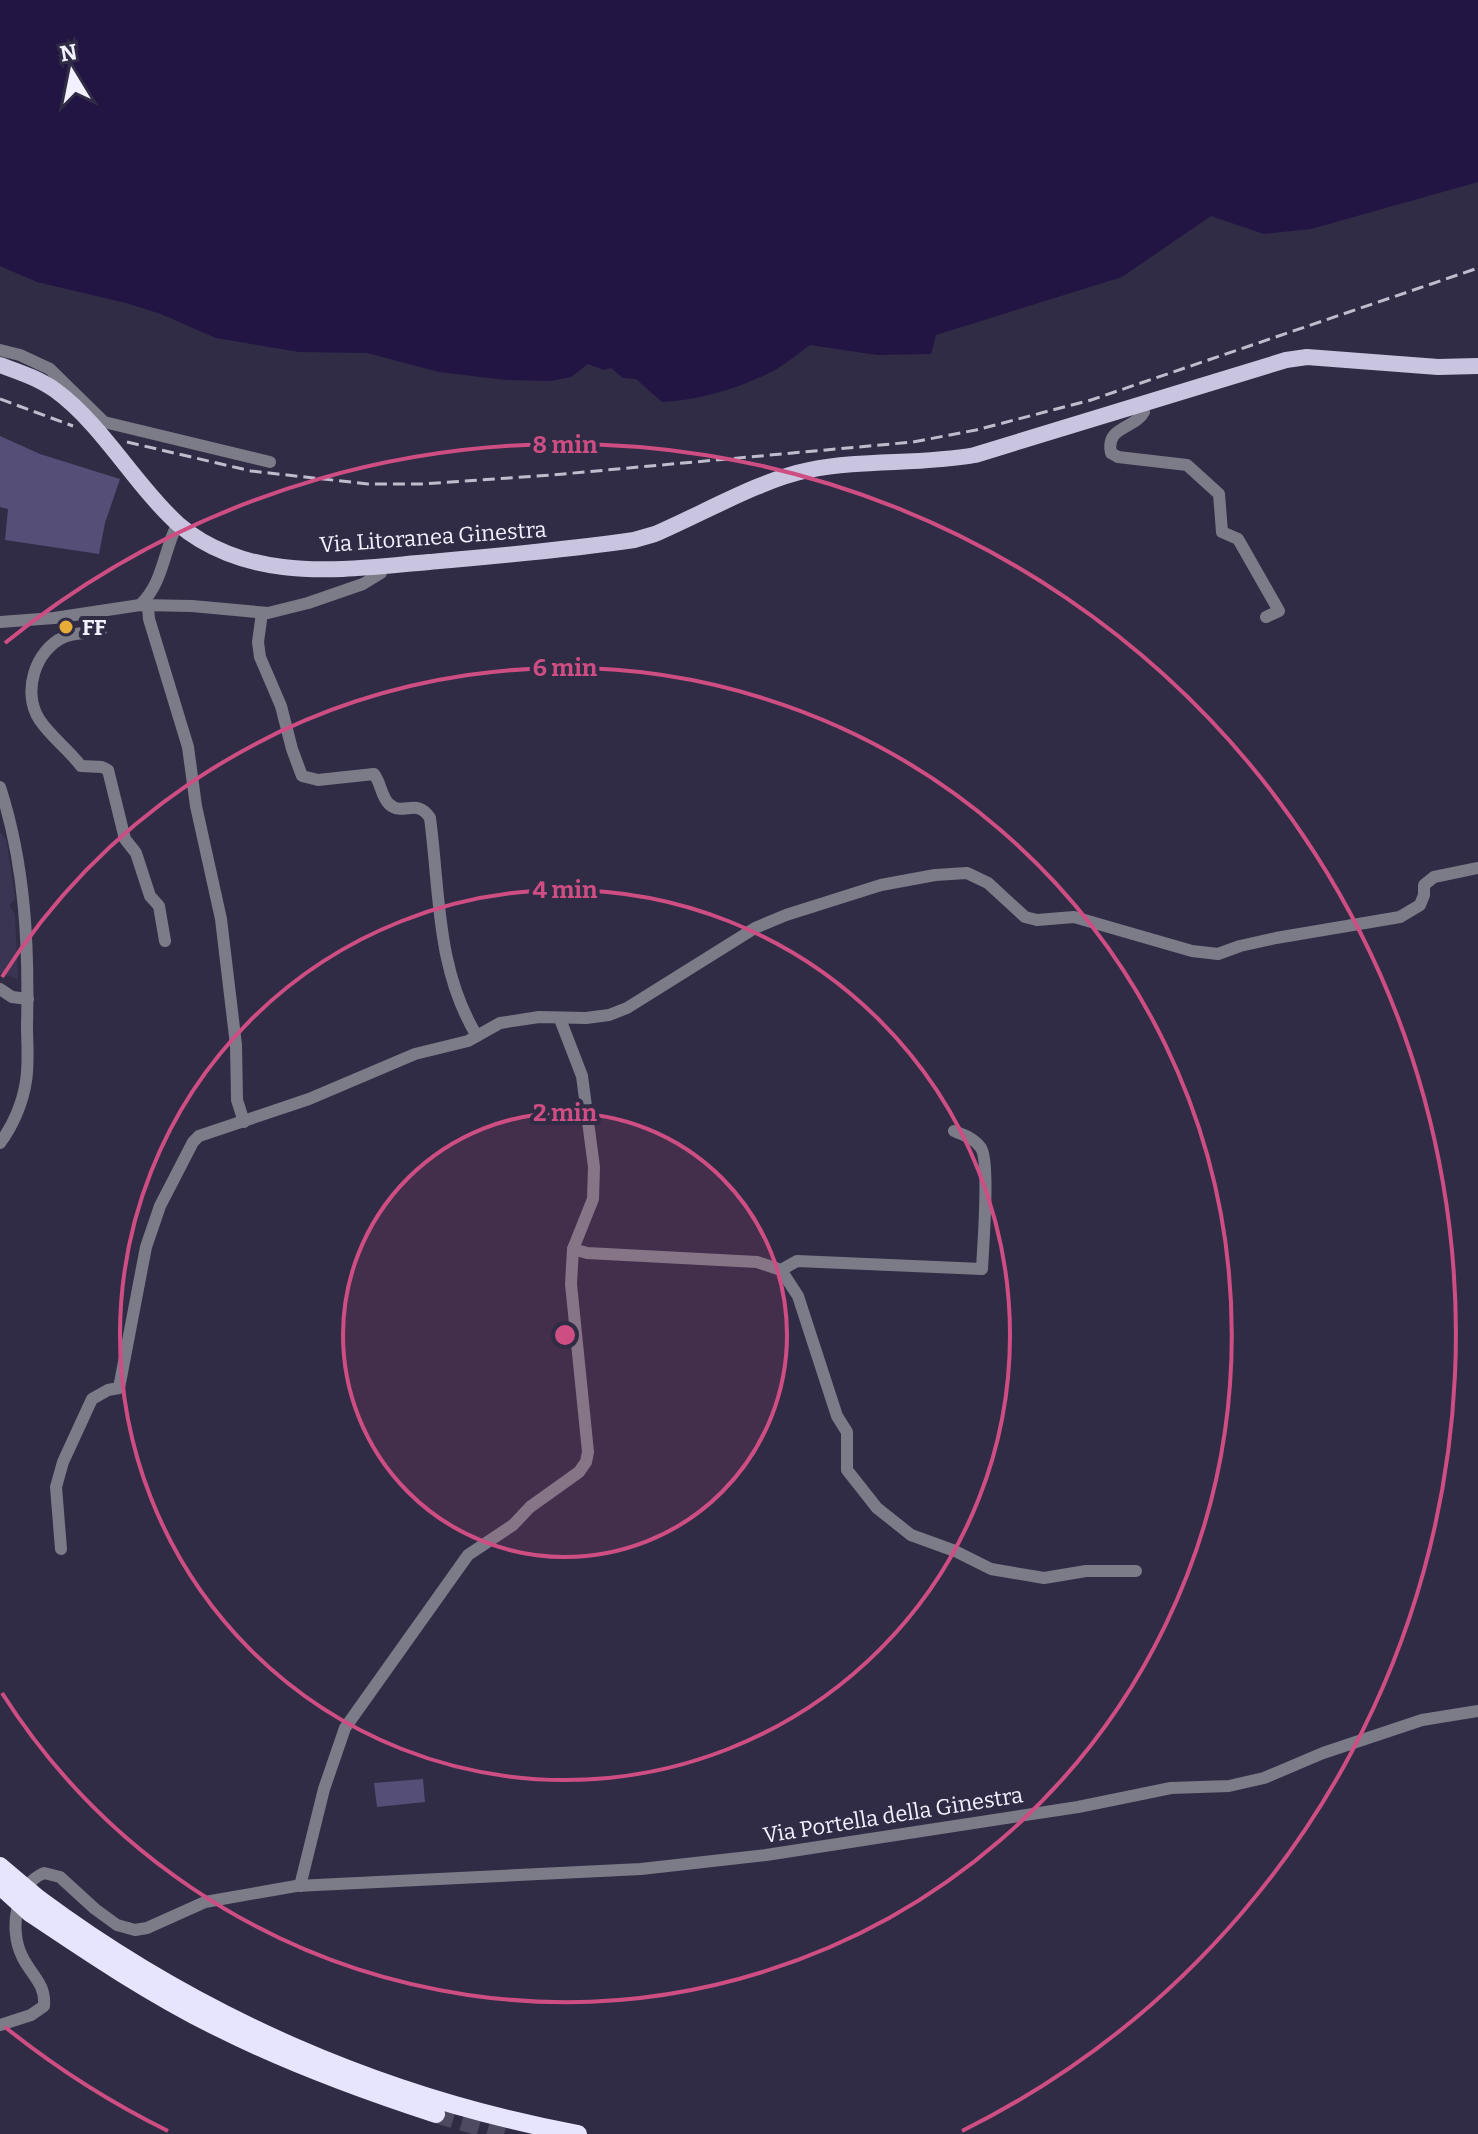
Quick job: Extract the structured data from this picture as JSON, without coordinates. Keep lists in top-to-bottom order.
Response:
{
  "streets": {
    "main road": ["Via Litoranea Ginestra"],
    "street": ["Via Portella della Ginestra"]
  },
  "places": ["FF"],
  "north": "top",
  "rings": [
    "8 min",
    "6 min",
    "4 min",
    "2 min"
  ]
}
